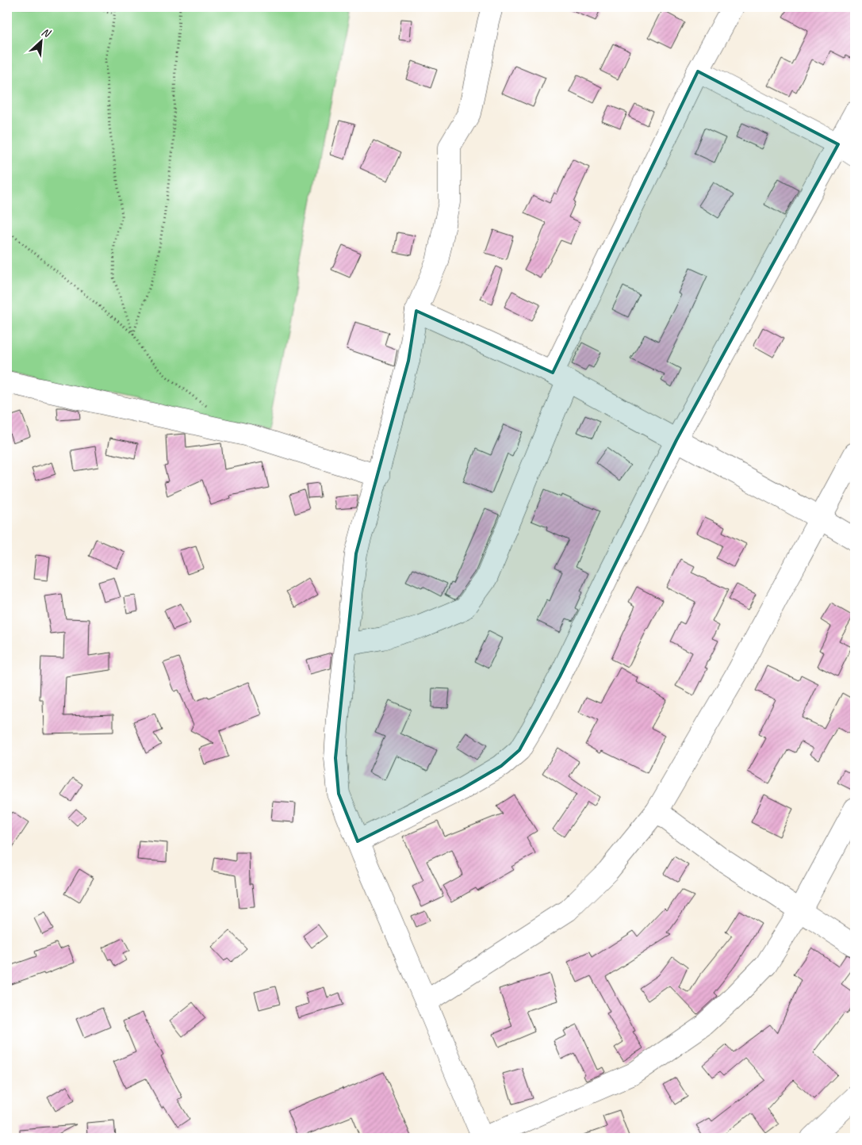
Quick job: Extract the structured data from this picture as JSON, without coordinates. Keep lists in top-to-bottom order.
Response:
{
  "north": "top right"
}
